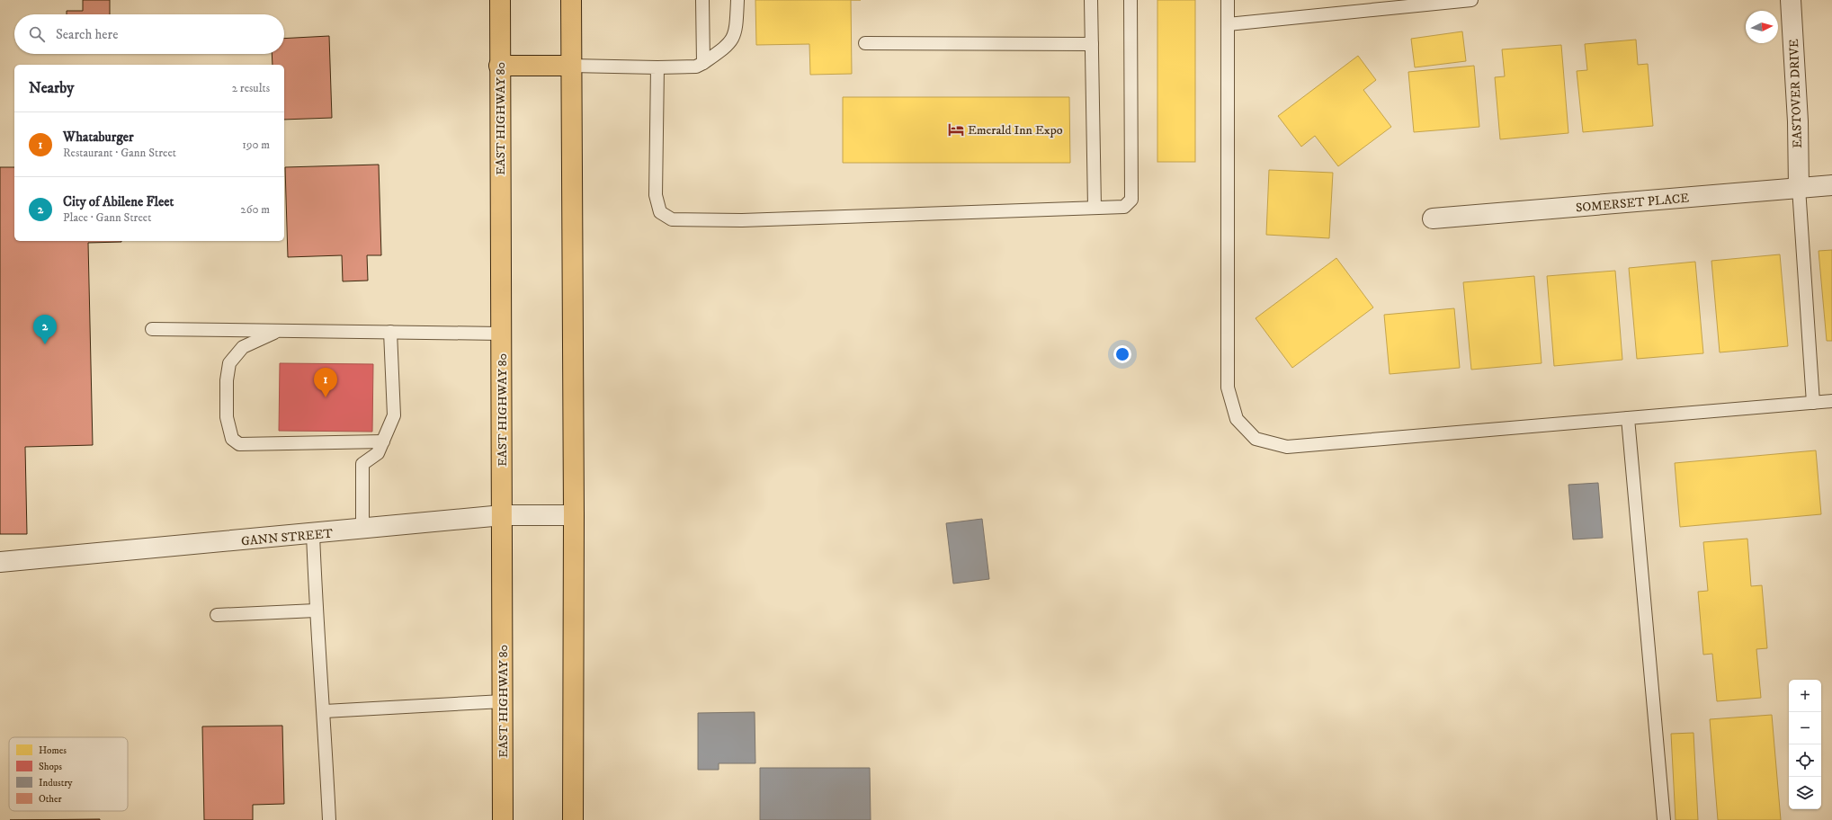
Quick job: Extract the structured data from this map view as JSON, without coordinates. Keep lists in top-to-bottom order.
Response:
{
  "streets": {
    "main road": ["EAST HIGHWAY 80"],
    "street": ["EASTOVER DRIVE", "SOMERSET PLACE", "GANN STREET"]
  },
  "crossings": [
    ["EASTOVER DRIVE", "SOMERSET PLACE"],
    ["EAST HIGHWAY 80", "GANN STREET"]
  ],
  "places": {
    "hotel": ["Emerald Inn Expo"]
  },
  "legend": [
    "Homes",
    "Shops",
    "Industry",
    "Other"
  ],
  "north": "right",
  "page": {
    "search": "Search here",
    "heading": ["Nearby", "2 results"],
    "list": [
      {
        "mark": "1",
        "name": "Whataburger",
        "note": "Restaurant · Gann Street",
        "value": "190 m"
      },
      {
        "mark": "2",
        "name": "City of Abilene Fleet",
        "note": "Place · Gann Street",
        "value": "260 m"
      }
    ],
    "pins": ["2", "1"],
    "map_buttons": ["+", "−"]
  }
}
